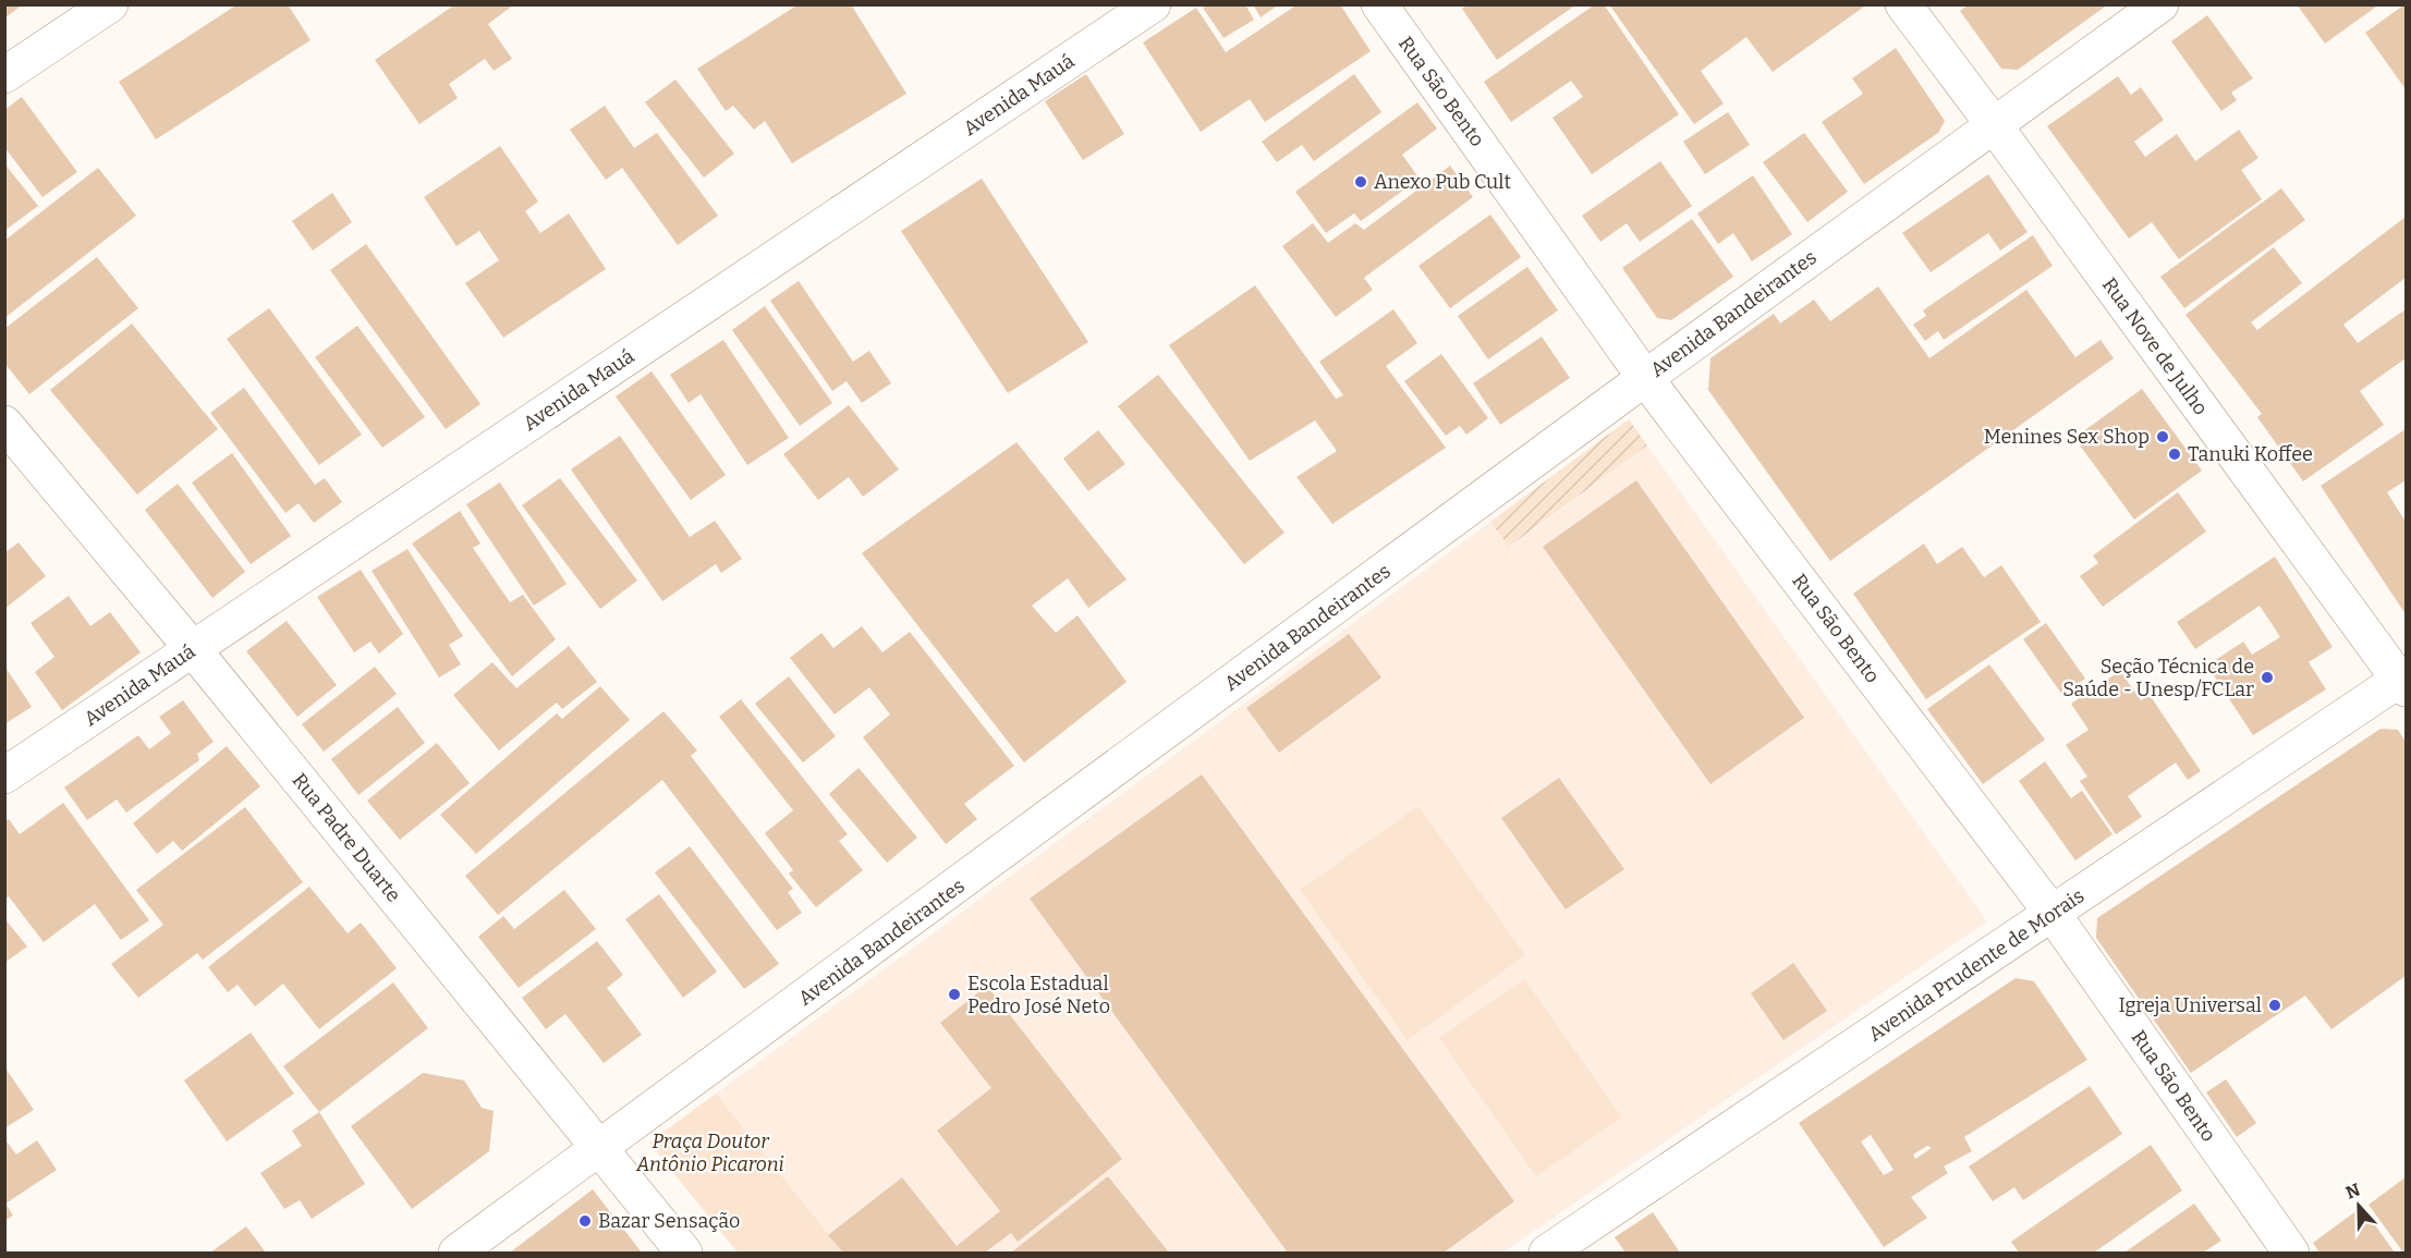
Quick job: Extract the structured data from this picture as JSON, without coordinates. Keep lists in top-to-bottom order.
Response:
{
  "streets": {
    "street": [
      "Rua São Bento",
      "Avenida Mauá",
      "Avenida Bandeirantes",
      "Rua Nove de Julho",
      "Rua Padre Duarte",
      "Avenida Prudente de Morais"
    ]
  },
  "crossings": [
    ["Rua São Bento", "Avenida Bandeirantes"],
    ["Rua São Bento", "Avenida Prudente de Morais"],
    ["Avenida Mauá", "Rua Padre Duarte"],
    ["Avenida Bandeirantes", "Rua Nove de Julho"],
    ["Avenida Bandeirantes", "Rua Padre Duarte"],
    ["Rua Nove de Julho", "Avenida Prudente de Morais"]
  ],
  "parks": ["Praça Doutor Antônio Picaroni"],
  "places": [
    "Anexo Pub Cult",
    "Menines Sex Shop",
    "Tanuki Koffee",
    "Seção Técnica de Saúde - Unesp/FCLar",
    "Escola Estadual Pedro José Neto",
    "Igreja Universal",
    "Bazar Sensação"
  ],
  "north": "top"
}
